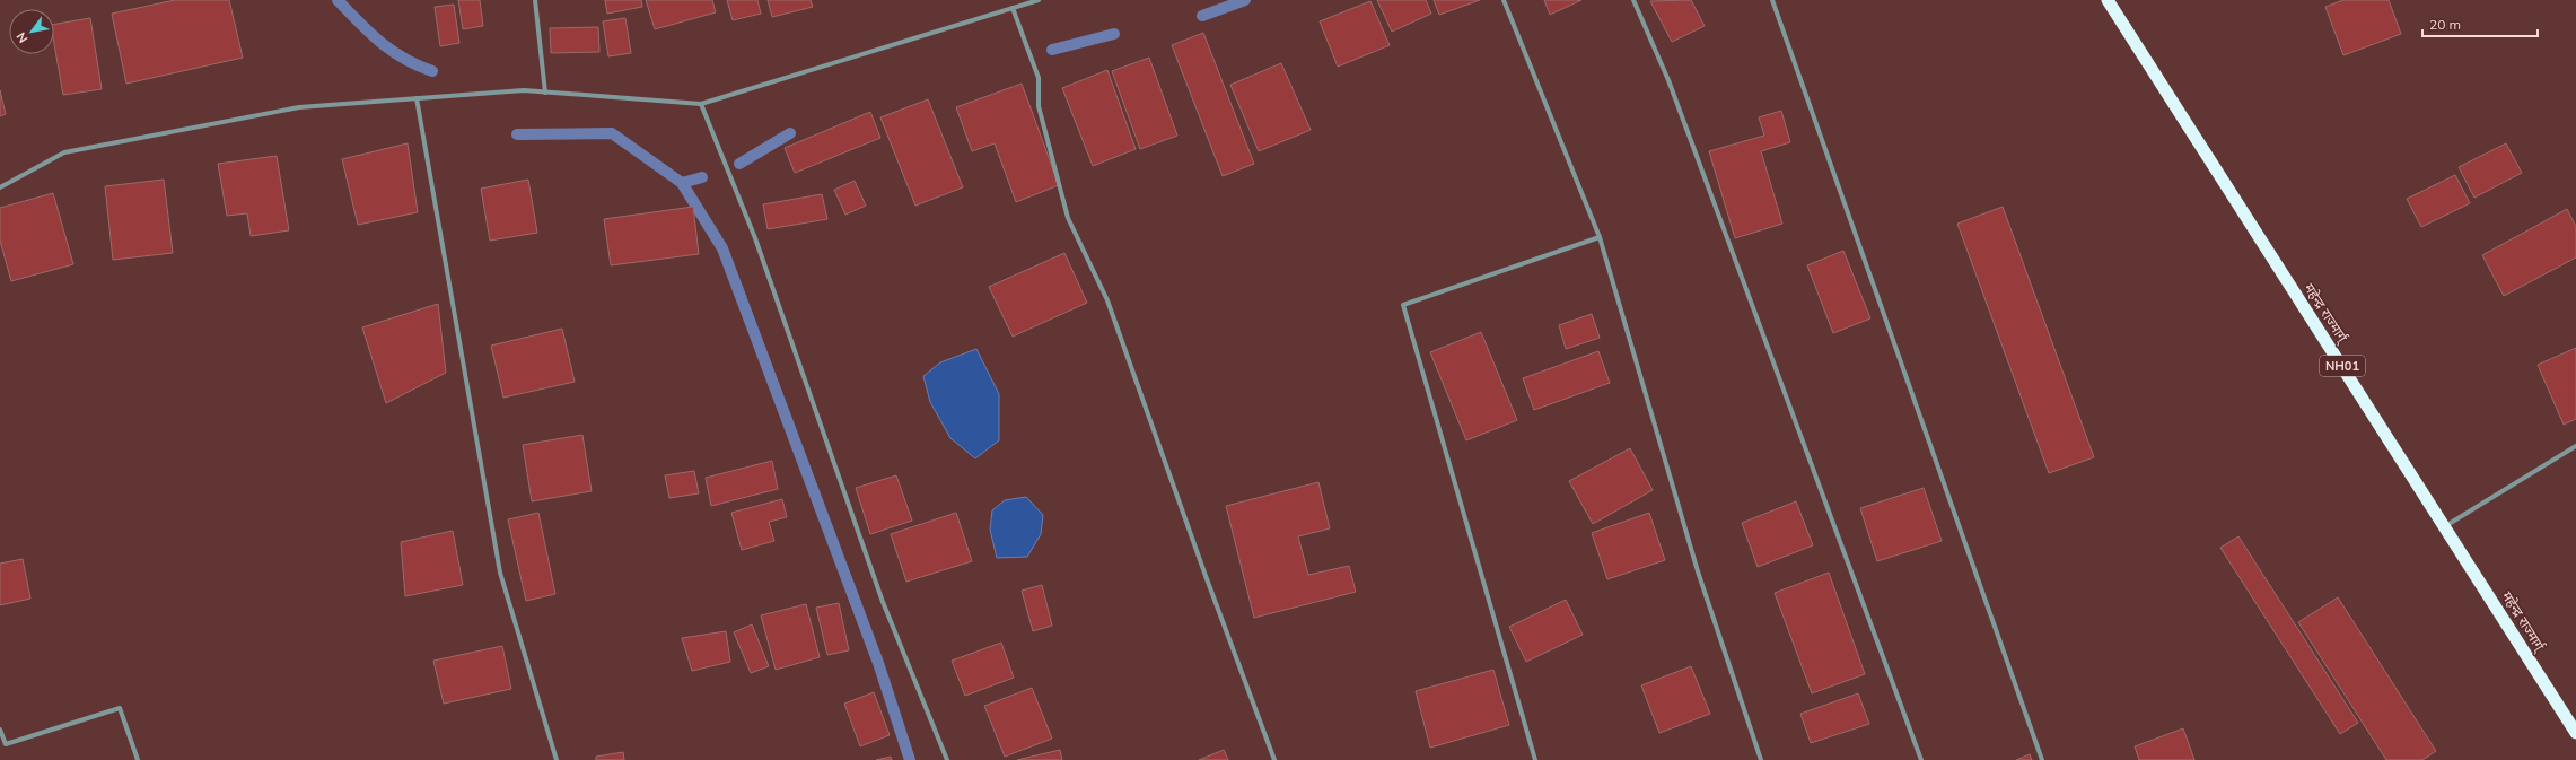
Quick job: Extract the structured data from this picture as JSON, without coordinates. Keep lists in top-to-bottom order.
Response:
{
  "streets": {
    "highway": ["महेन्द्र राज्मार्ग्", "NH01"]
  },
  "scale_bar": "20 m",
  "north": "bottom left"
}
